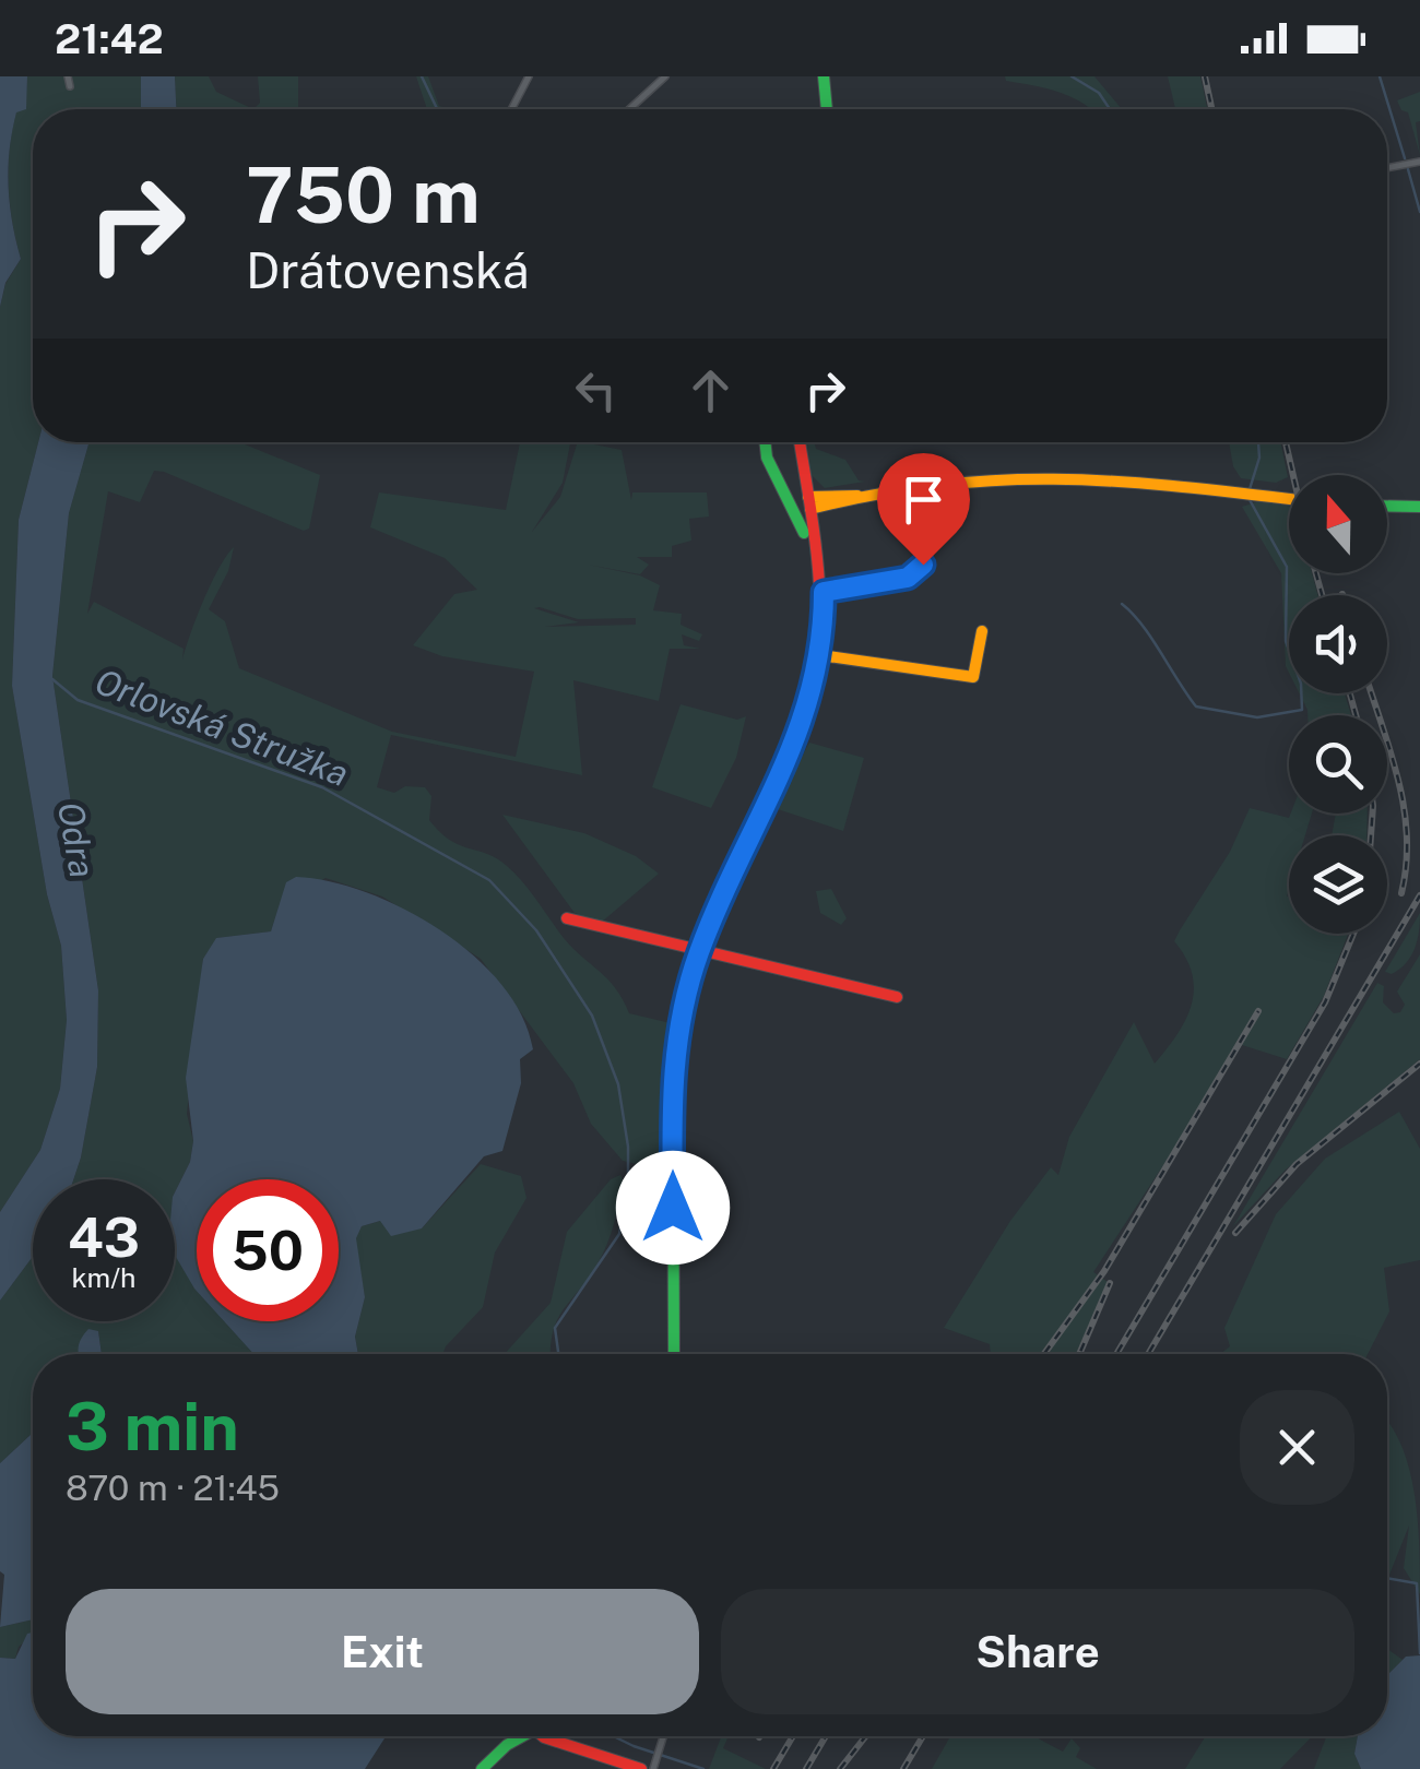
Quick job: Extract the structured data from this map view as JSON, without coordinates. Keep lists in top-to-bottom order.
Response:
{
  "water": ["Orlovská Stružka", "Odra"],
  "north": "top",
  "page": {
    "status": "21:42",
    "turn": ["750 m", "Drátovenská"],
    "speed": "43 km/h",
    "limit": "50",
    "heading": ["3 min", "870 m · 21:45"],
    "buttons": ["Exit", "Share"]
  }
}
